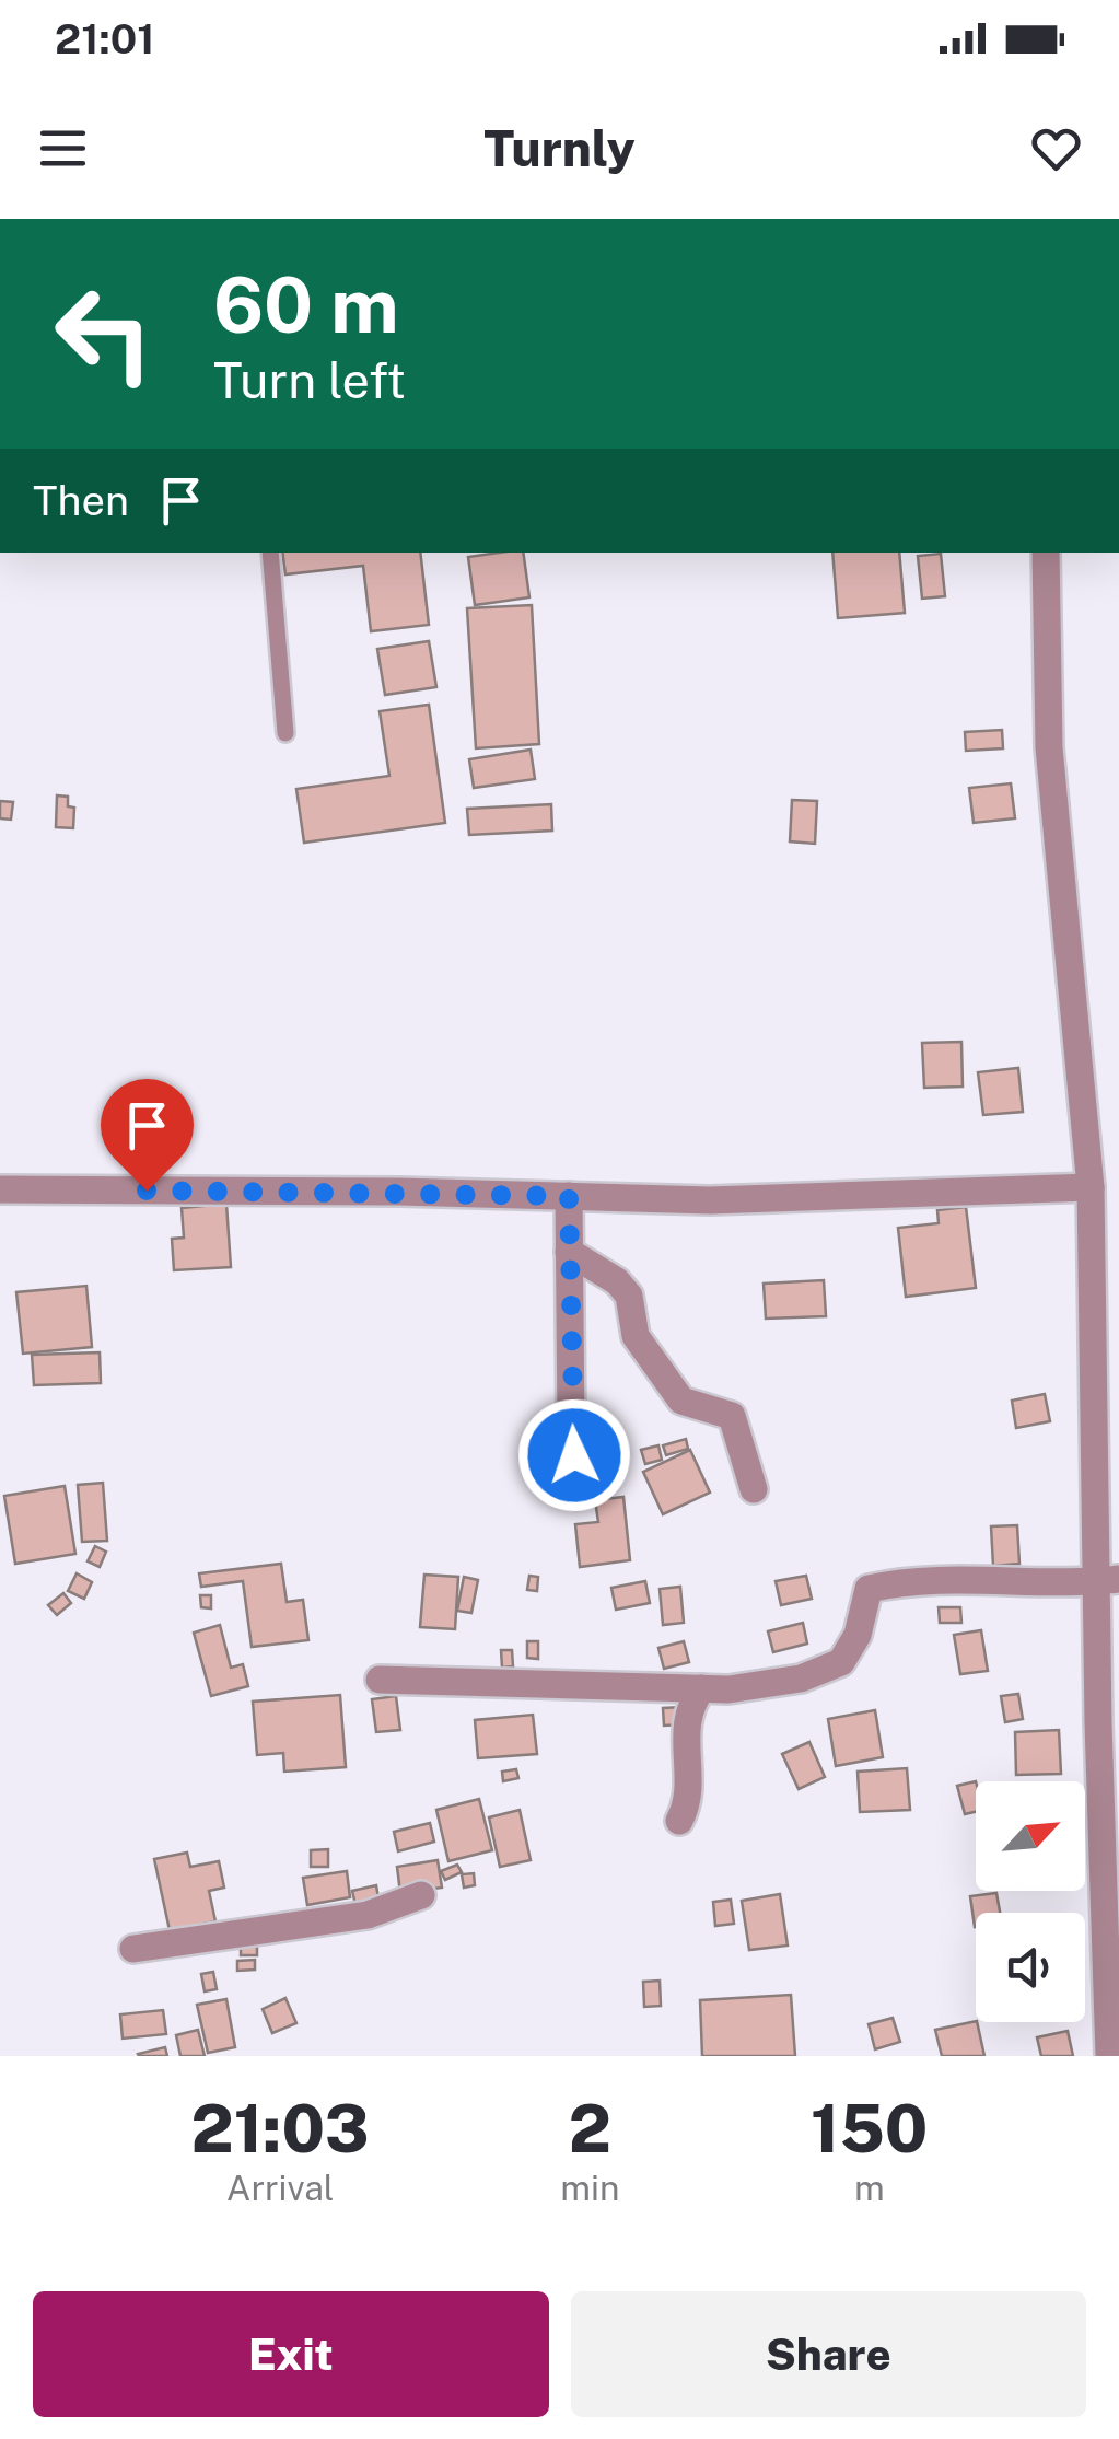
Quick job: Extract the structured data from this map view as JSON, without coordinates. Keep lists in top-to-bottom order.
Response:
{
  "north": "top right",
  "page": {
    "status": "21:01",
    "header": "Turnly",
    "turn": ["60 m", "Turn left"],
    "then": "Then",
    "eta": [
      "21:03",
      "Arrival",
      "2",
      "min",
      "150",
      "m"
    ],
    "buttons": ["Exit", "Share"]
  }
}
